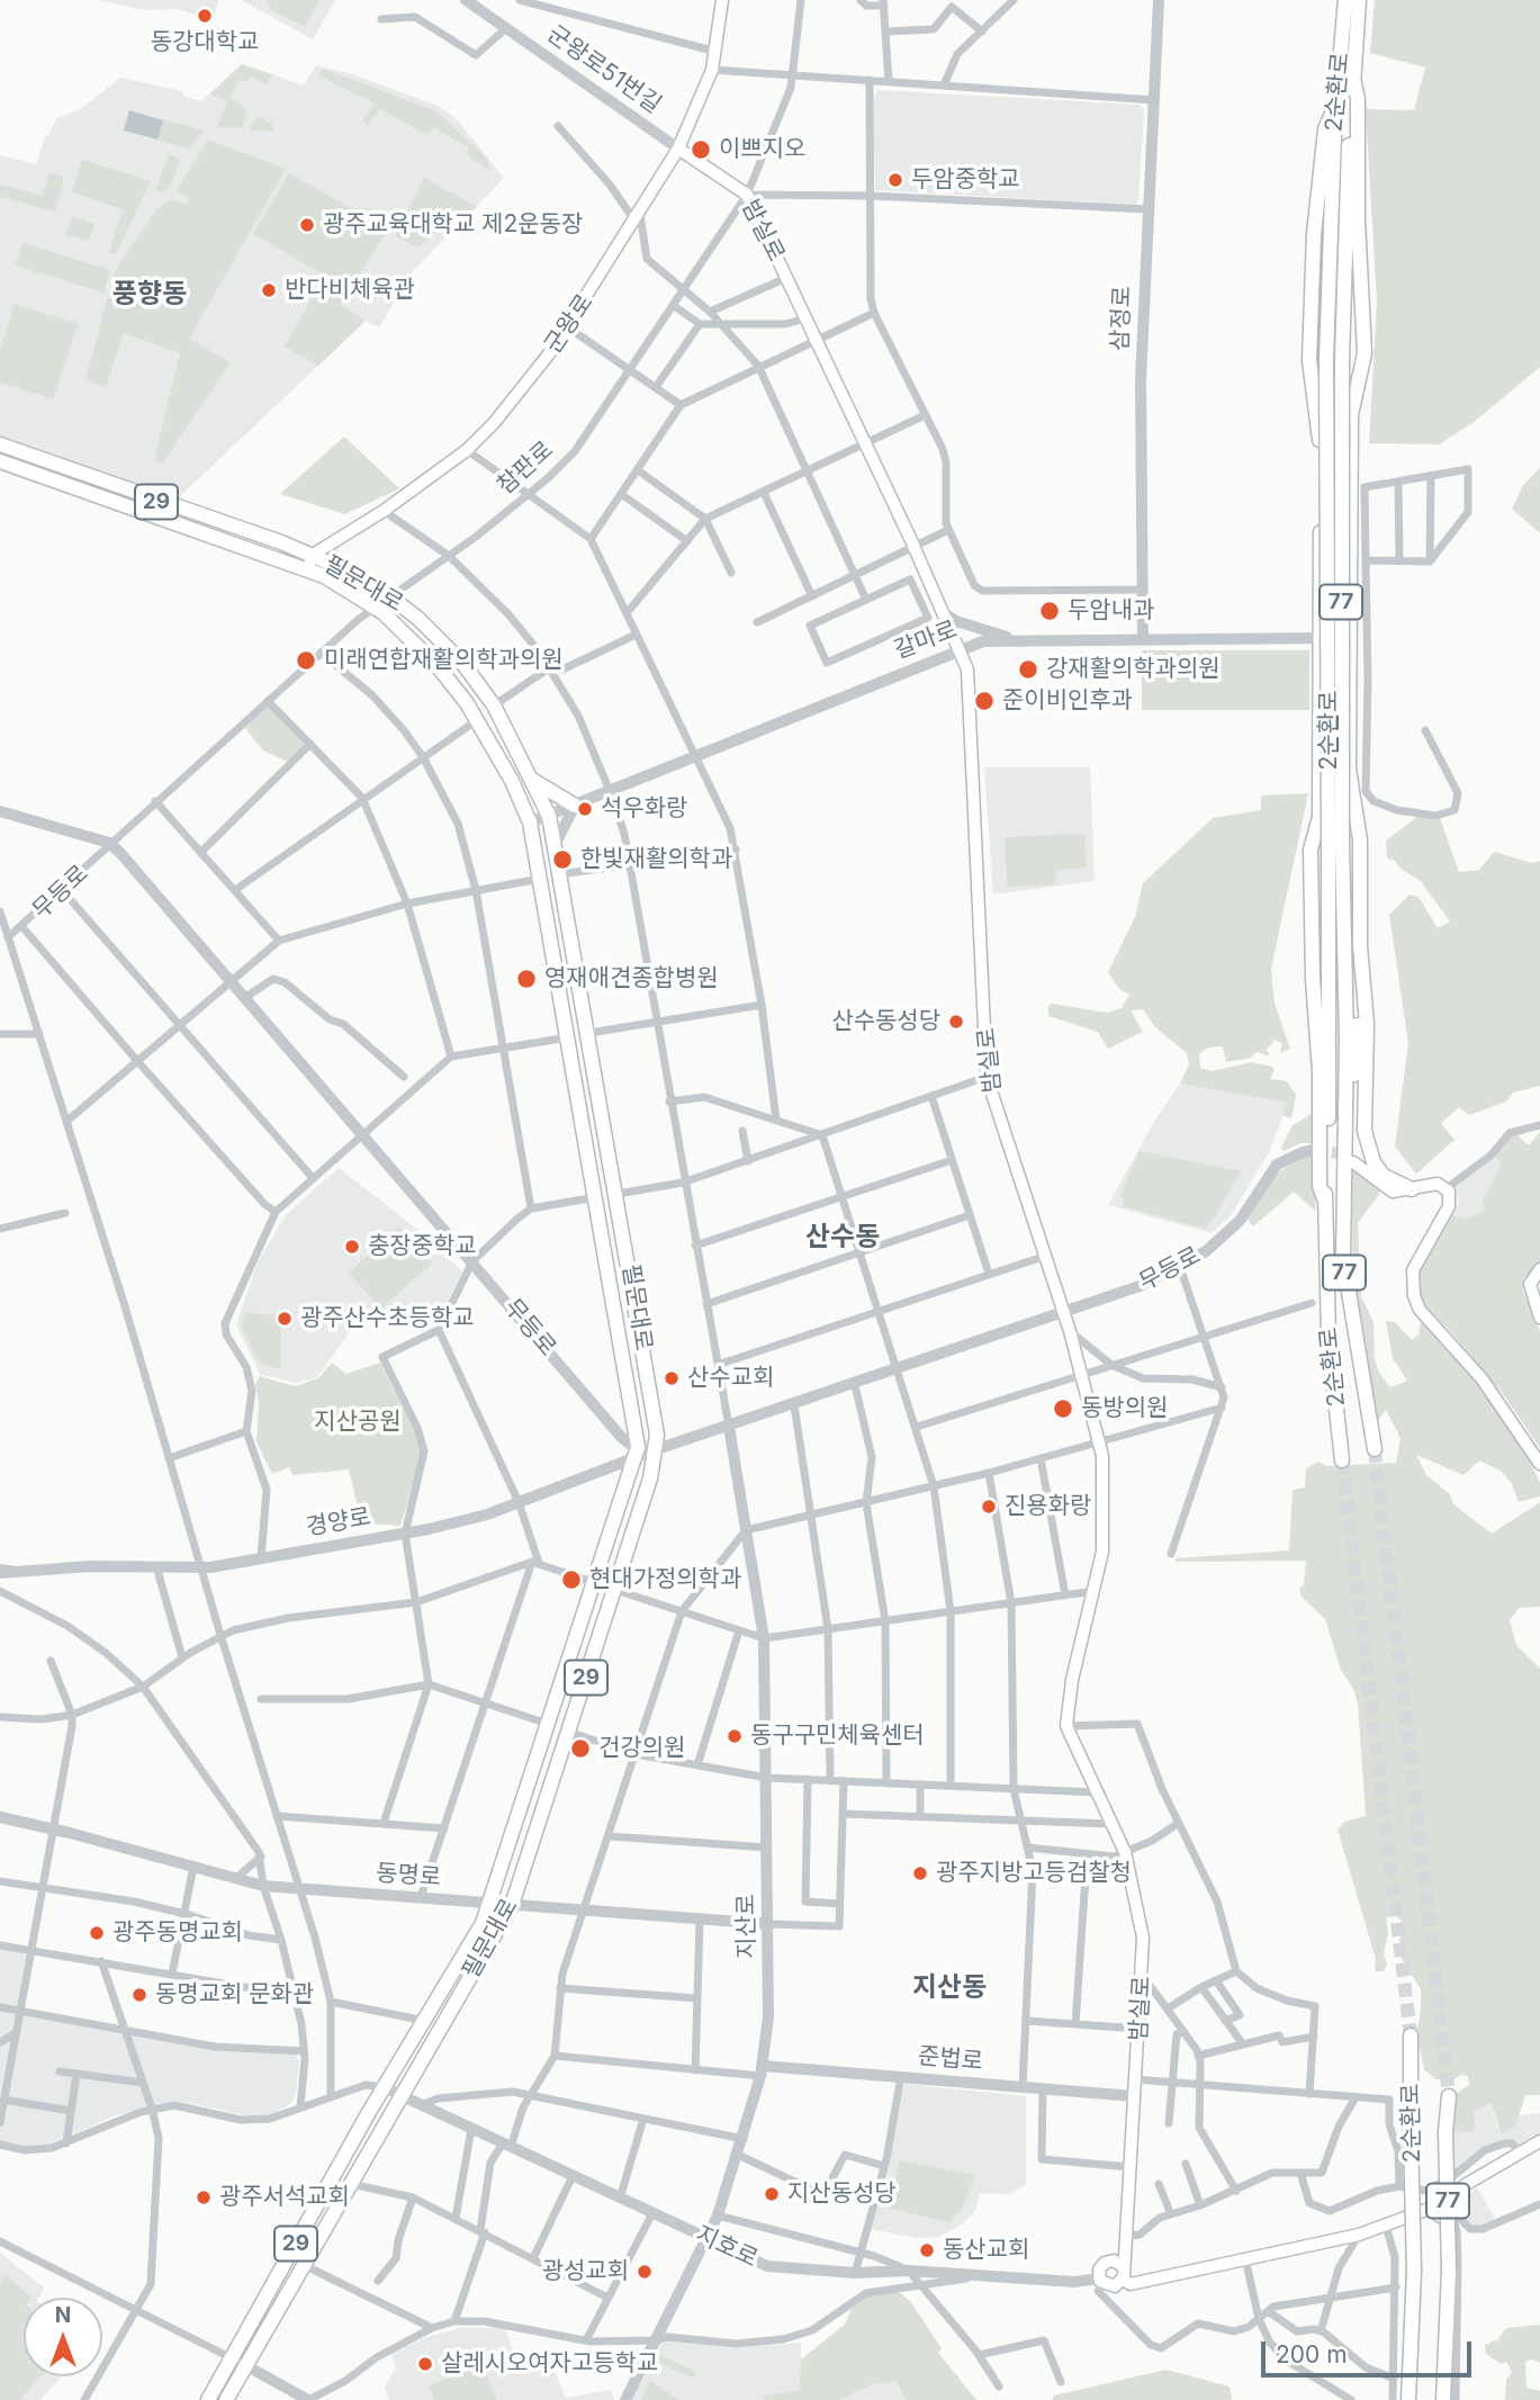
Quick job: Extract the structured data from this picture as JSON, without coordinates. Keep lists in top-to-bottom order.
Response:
{
  "streets": {
    "main road": [
      "2순환로",
      "밤실로",
      "군왕로",
      "29",
      "필문대로",
      "77",
      "지호로"
    ],
    "street": [
      "군왕로51번길",
      "삼정로",
      "참판로",
      "갈마로",
      "무등로",
      "경양로",
      "동명로",
      "지산로",
      "준법로"
    ]
  },
  "crossings": [
    ["군왕로51번길", "밤실로"],
    ["군왕로51번길", "군왕로"],
    ["밤실로", "군왕로"],
    ["밤실로", "참판로"],
    ["밤실로", "갈마로"],
    ["밤실로", "무등로"],
    ["밤실로", "준법로"],
    ["밤실로", "지호로"],
    ["삼정로", "갈마로"],
    ["군왕로", "필문대로"],
    ["참판로", "필문대로"],
    ["참판로", "무등로"],
    ["필문대로", "갈마로"],
    ["필문대로", "무등로"],
    ["필문대로", "경양로"],
    ["필문대로", "동명로"],
    ["필문대로", "지호로"],
    ["무등로", "경양로"],
    ["무등로", "지산로"],
    ["동명로", "지산로"],
    ["지산로", "준법로"],
    ["지산로", "지호로"]
  ],
  "districts": ["풍향동", "산수동", "지산동"],
  "parks": ["지산공원"],
  "places": [
    "동강대학교",
    "이쁘지오",
    "두암중학교",
    "광주교육대학교 제2운동장",
    "반다비체육관",
    "두암내과",
    "미래연합재활의학과의원",
    "강재활의학과의원",
    "준이비인후과",
    "석우화랑",
    "한빛재활의학과",
    "영재애견종합병원",
    "산수동성당",
    "충장중학교",
    "광주산수초등학교",
    "산수교회",
    "동방의원",
    "진용화랑",
    "현대가정의학과",
    "동구구민체육센터",
    "건강의원",
    "광주지방고등검찰청",
    "광주동명교회",
    "동명교회 문화관",
    "지산동성당",
    "광주서석교회",
    "동산교회",
    "광성교회",
    "살레시오여자고등학교"
  ],
  "scale_bar": "200 m",
  "north": "top"
}
